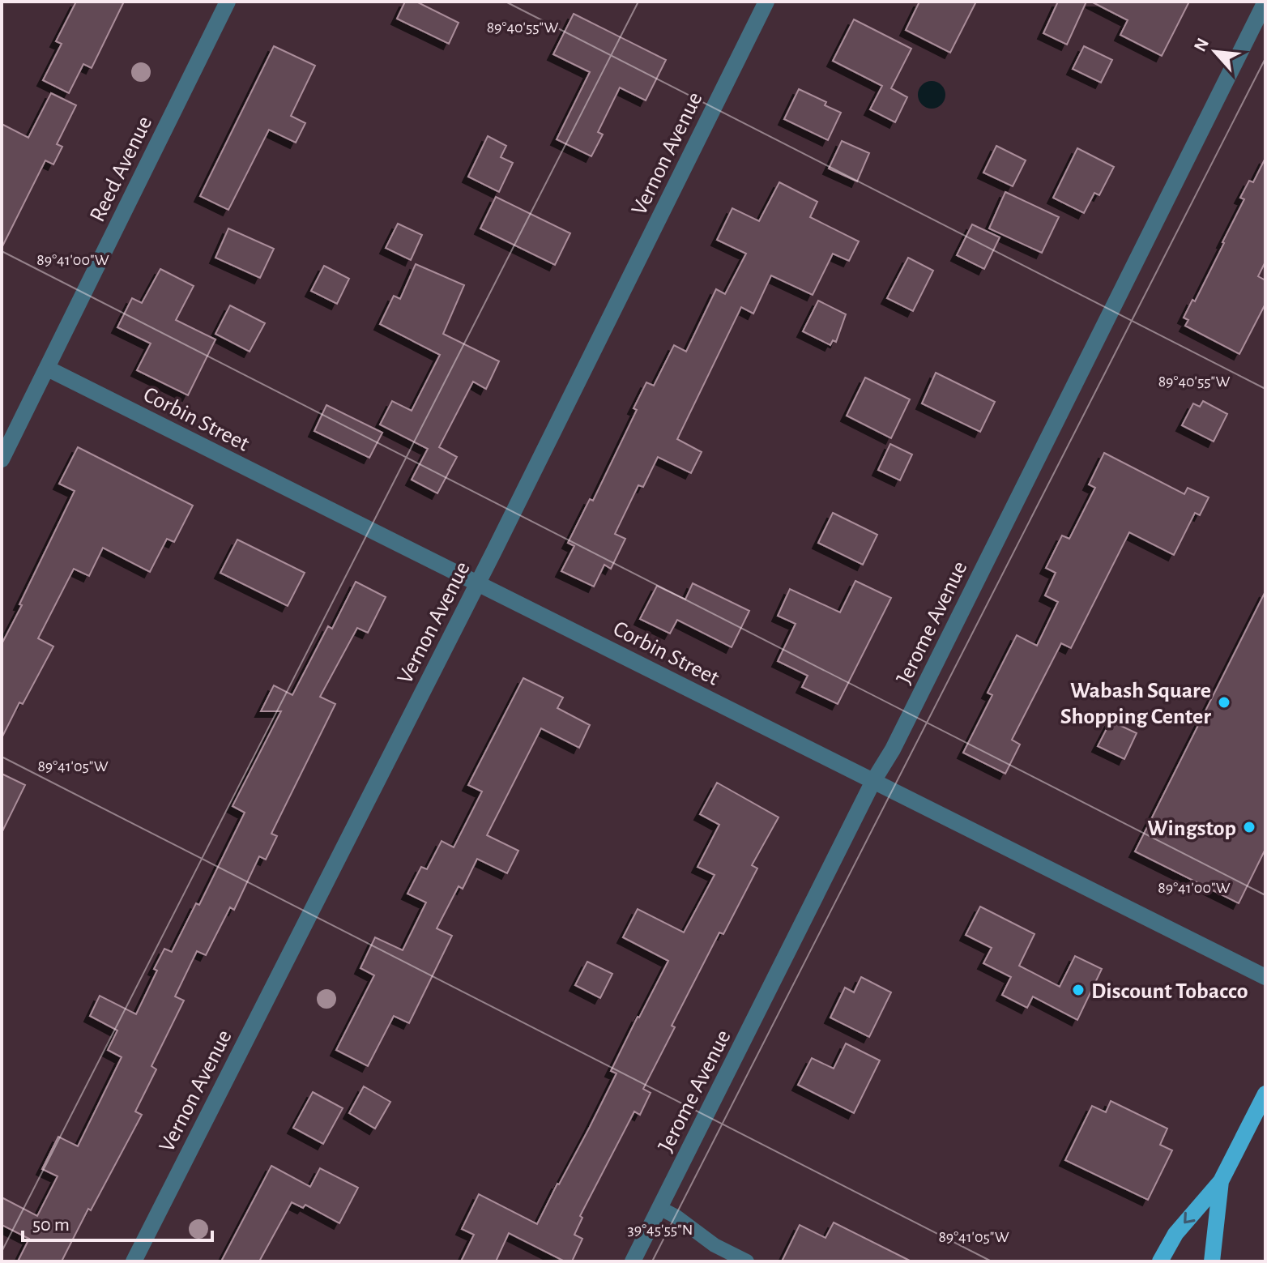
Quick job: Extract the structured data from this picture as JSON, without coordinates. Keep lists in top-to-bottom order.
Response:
{
  "streets": {
    "street": [
      "Vernon Avenue",
      "Reed Avenue",
      "Corbin Street",
      "Jerome Avenue"
    ]
  },
  "crossings": [
    ["Vernon Avenue", "Corbin Street"],
    ["Reed Avenue", "Corbin Street"],
    ["Corbin Street", "Jerome Avenue"]
  ],
  "places": ["Wabash Square Shopping Center", "Wingstop", "Discount Tobacco"],
  "scale_bar": "50 m",
  "north": "top left",
  "coordinates": [
    "89°40'55\"W",
    "89°41'00\"W",
    "89°41'05\"W",
    "39°45'55\"N"
  ]
}
